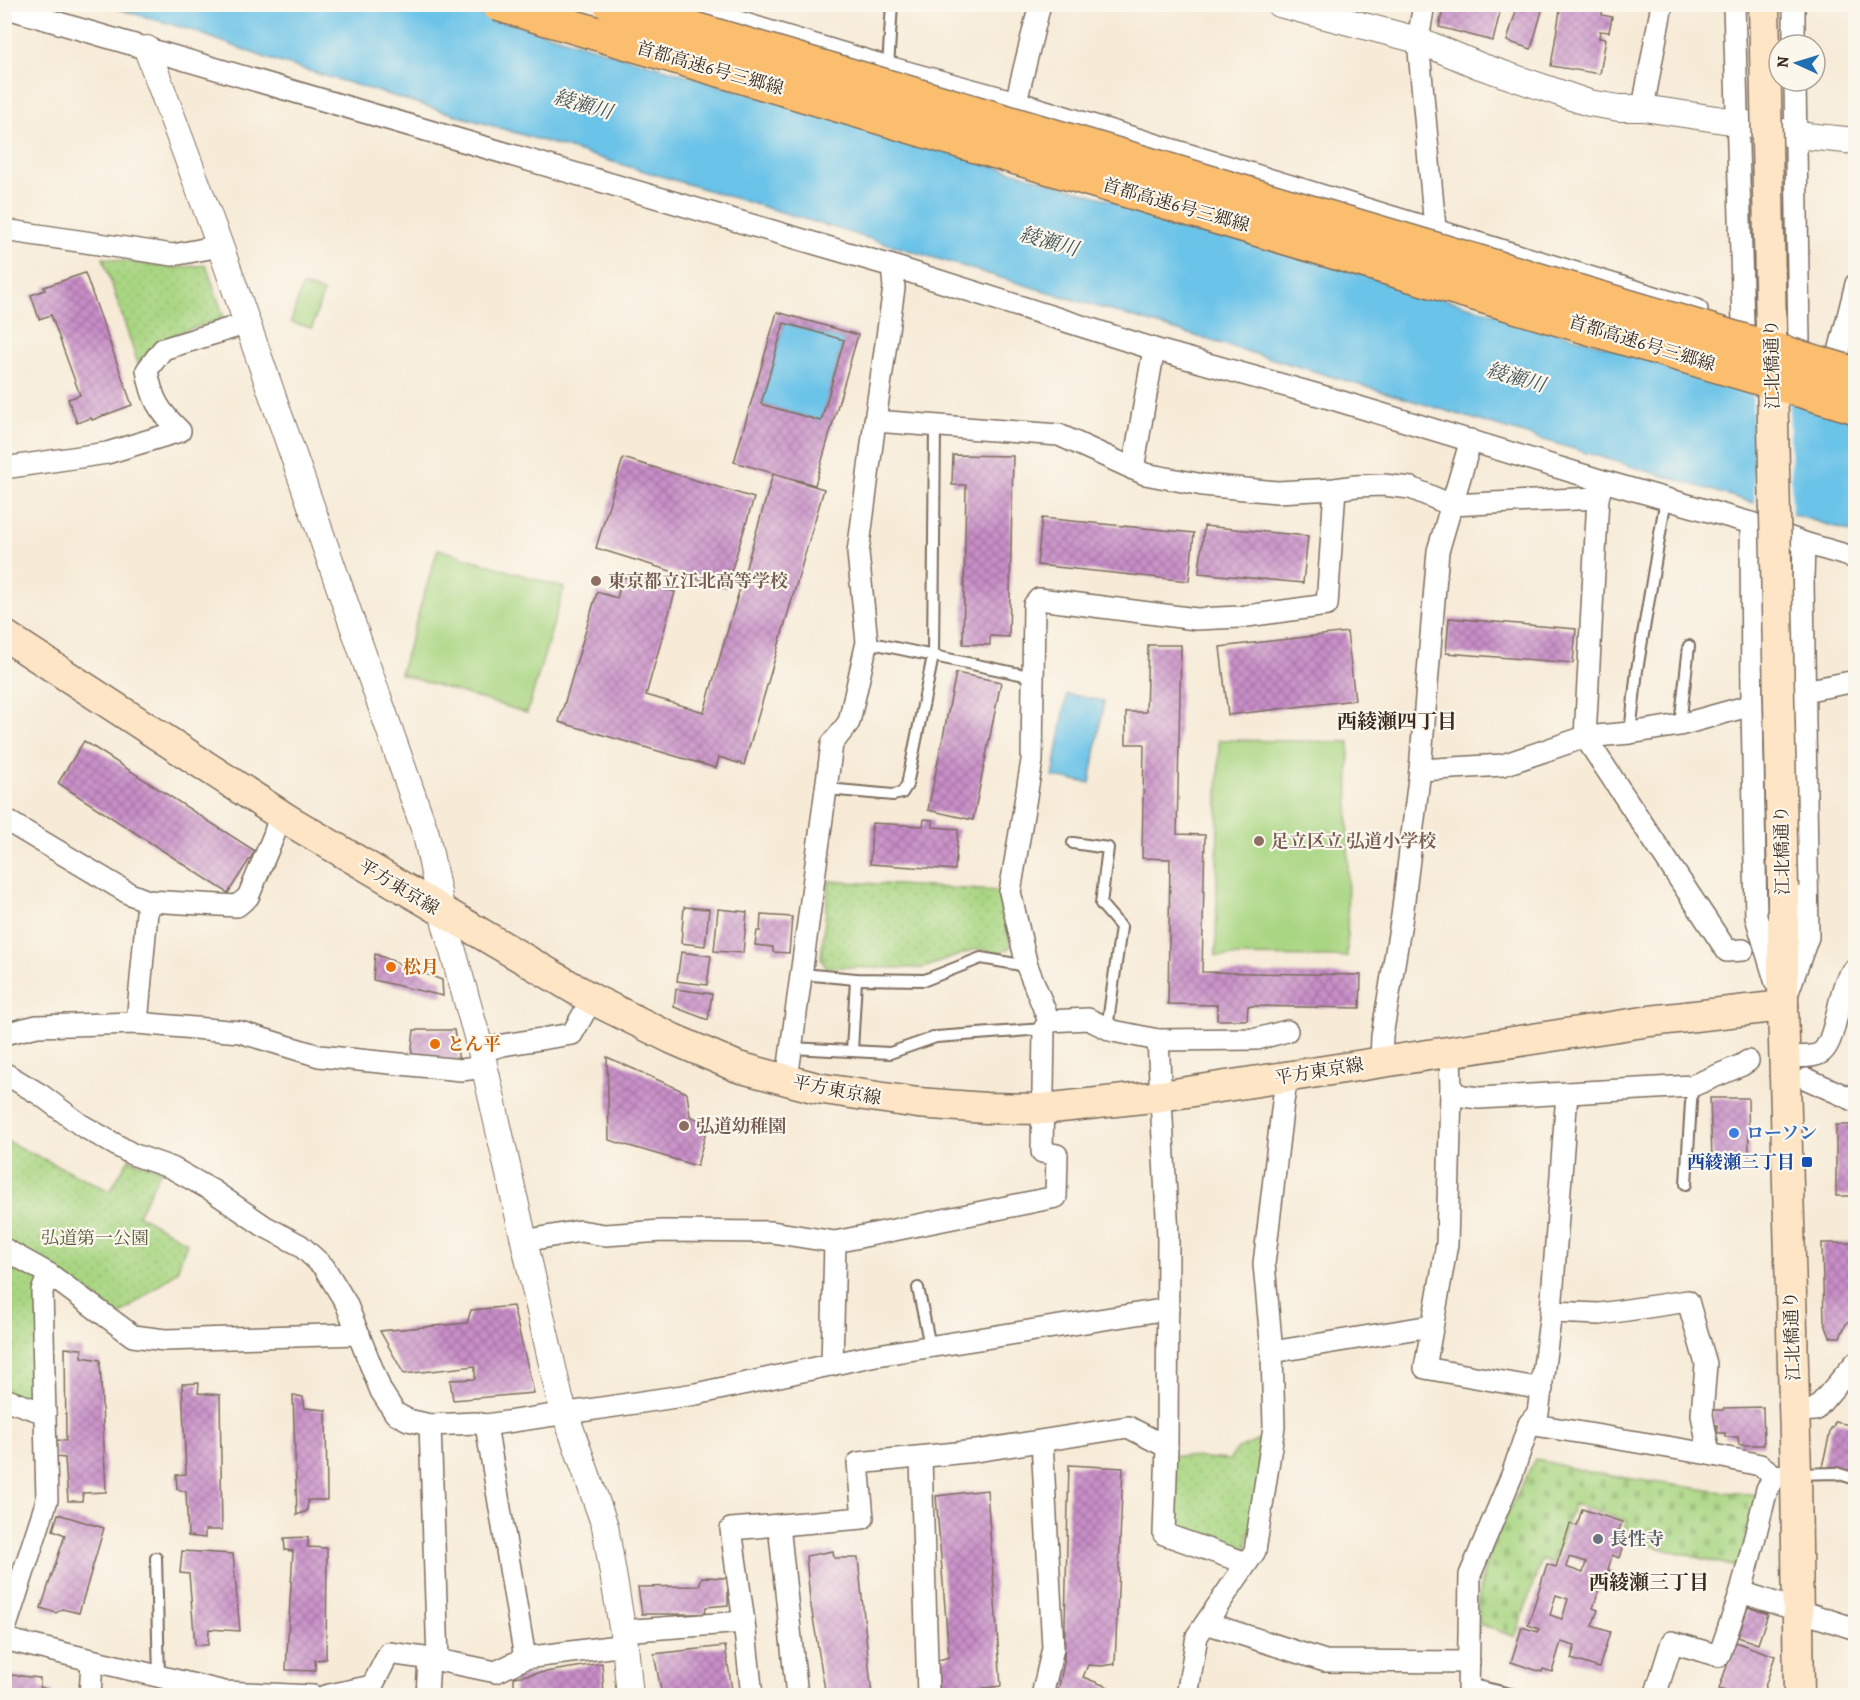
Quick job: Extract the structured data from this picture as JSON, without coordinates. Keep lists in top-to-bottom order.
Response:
{
  "streets": {
    "highway": ["首都高速6号三郷線"],
    "main road": ["江北橋通り", "平方東京線"]
  },
  "crossings": [
    ["江北橋通り", "平方東京線"]
  ],
  "districts": ["西綾瀬四丁目", "西綾瀬三丁目"],
  "water": ["綾瀬川"],
  "parks": ["弘道第一公園"],
  "places": {
    "other": [
      "東京都立江北高等学校",
      "足立区立 弘道小学校",
      "松月",
      "とん平",
      "弘道幼稚園",
      "ローソン",
      "長性寺"
    ],
    "transit": ["西綾瀬三丁目"]
  },
  "north": "left"
}
